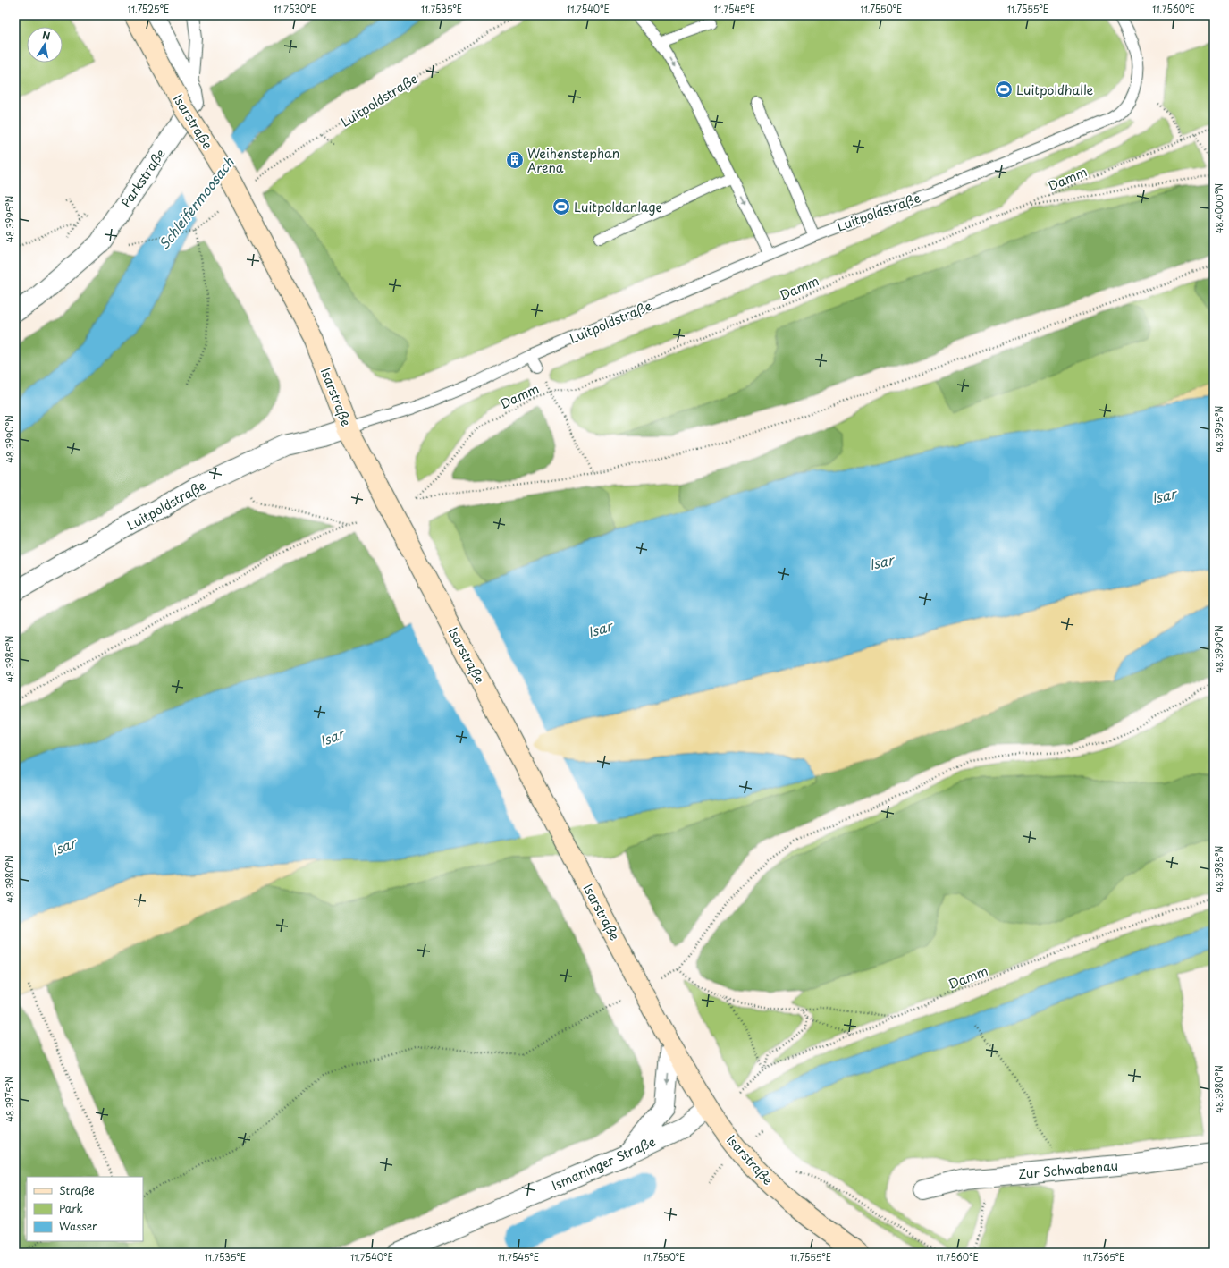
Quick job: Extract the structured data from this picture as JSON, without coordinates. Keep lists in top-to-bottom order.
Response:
{
  "streets": {
    "main road": ["Isarstraße"],
    "street": [
      "Luitpoldstraße",
      "Parkstraße",
      "Ismaninger Straße",
      "Zur Schwabenau"
    ],
    "path": ["Damm"]
  },
  "crossings": [
    ["Luitpoldstraße", "Isarstraße"],
    ["Isarstraße", "Ismaninger Straße"]
  ],
  "water": ["Schleifermoosach", "Isar"],
  "places": {
    "sports": ["Luitpoldhalle", "Luitpoldanlage"],
    "building": ["Weihenstephan Arena"]
  },
  "legend": ["Straße", "Park", "Wasser"],
  "north": "top",
  "coordinates": [
    "11.7525°E",
    "11.7530°E",
    "11.7535°E",
    "11.7540°E",
    "11.7545°E",
    "11.7550°E",
    "11.7555°E",
    "11.7560°E",
    "48.4000°N",
    "48.3995°N",
    "48.3990°N",
    "48.3985°N",
    "48.3980°N",
    "48.3975°N",
    "11.7565°E"
  ]
}
